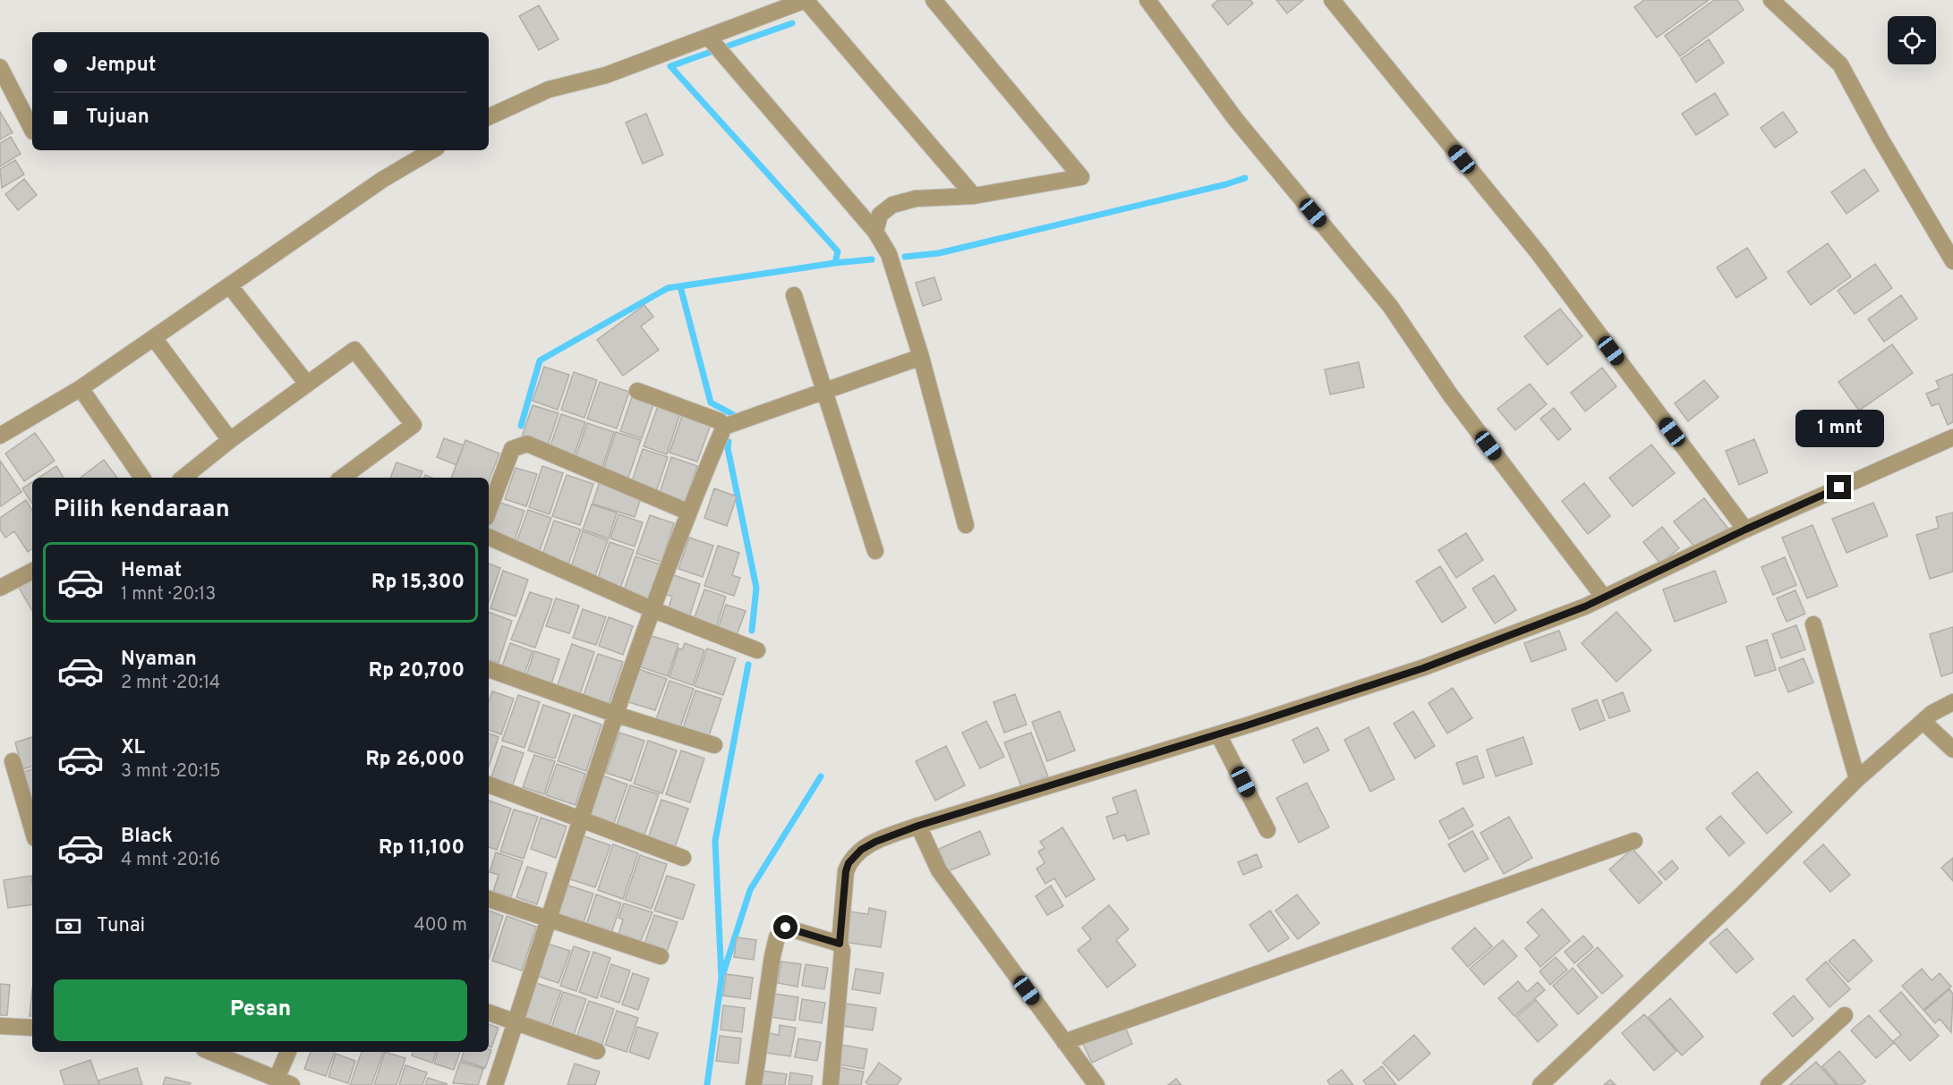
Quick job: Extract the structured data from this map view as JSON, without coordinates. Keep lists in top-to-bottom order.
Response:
{
  "page": {
    "banner": ["Jemput", "Tujuan"],
    "bubble": "1 mnt",
    "heading": "Pilih kendaraan",
    "list": [
      {
        "name": "Hemat",
        "note": "1 mnt · 20:13",
        "value": "Rp 15,300"
      },
      {
        "name": "Nyaman",
        "note": "2 mnt · 20:14",
        "value": "Rp 20,700"
      },
      {
        "name": "XL",
        "note": "3 mnt · 20:15",
        "value": "Rp 26,000"
      },
      {
        "name": "Black",
        "note": "4 mnt · 20:16",
        "value": "Rp 11,100"
      }
    ],
    "pay": ["Tunai", "400 m"],
    "buttons": "Pesan"
  }
}
